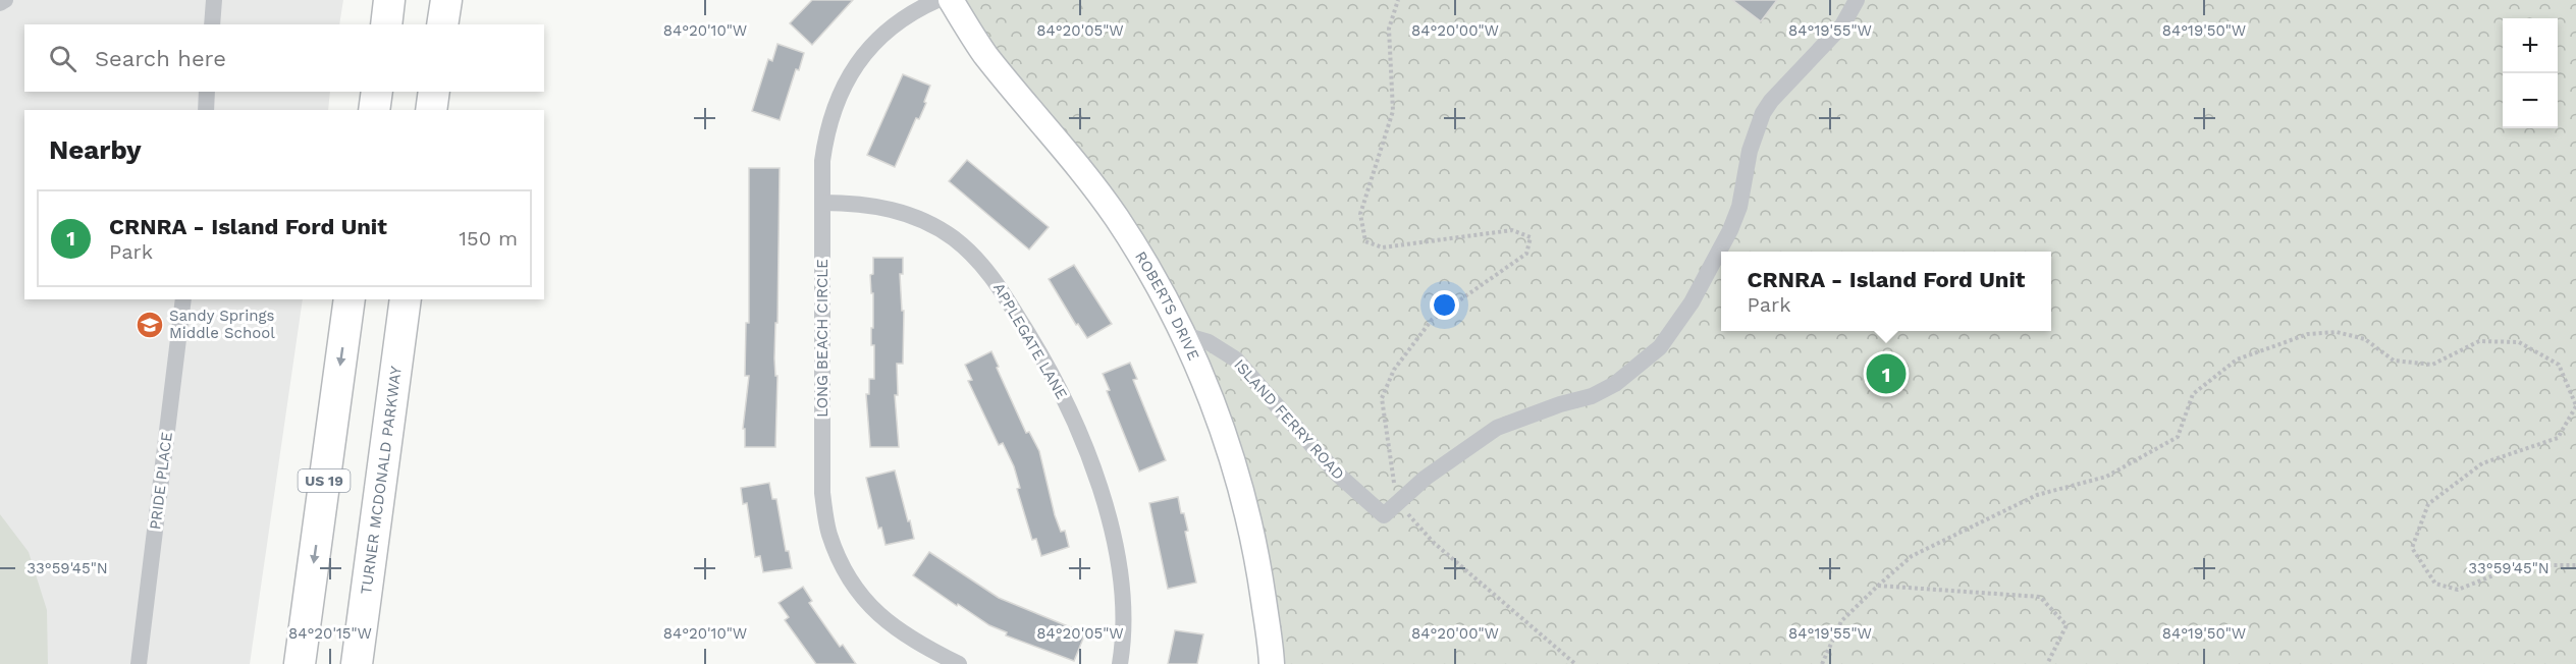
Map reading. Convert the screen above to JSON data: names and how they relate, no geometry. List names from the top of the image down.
{
  "streets": {
    "highway": ["US 19", "TURNER MCDONALD PARKWAY"],
    "street": [
      "ROBERTS DRIVE",
      "LONG BEACH CIRCLE",
      "APPLEGATE LANE",
      "ISLAND FERRY ROAD",
      "PRIDE PLACE"
    ]
  },
  "crossings": [
    ["ROBERTS DRIVE", "ISLAND FERRY ROAD"],
    ["LONG BEACH CIRCLE", "APPLEGATE LANE"]
  ],
  "places": {
    "school or university": ["Sandy Springs Middle School"]
  },
  "page": {
    "map_buttons": ["+", "−"],
    "search": "Search here",
    "heading": "Nearby",
    "list": [
      {
        "mark": "1",
        "name": "CRNRA - Island Ford Unit",
        "note": "Park",
        "value": "150 m"
      }
    ],
    "popup": ["CRNRA - Island Ford Unit", "Park"],
    "pins": "1"
  },
  "coordinates": [
    "84°20'10\"W",
    "84°20'05\"W",
    "84°20'00\"W",
    "84°19'55\"W",
    "84°19'50\"W",
    "33°59'45\"N",
    "84°20'15\"W"
  ]
}
